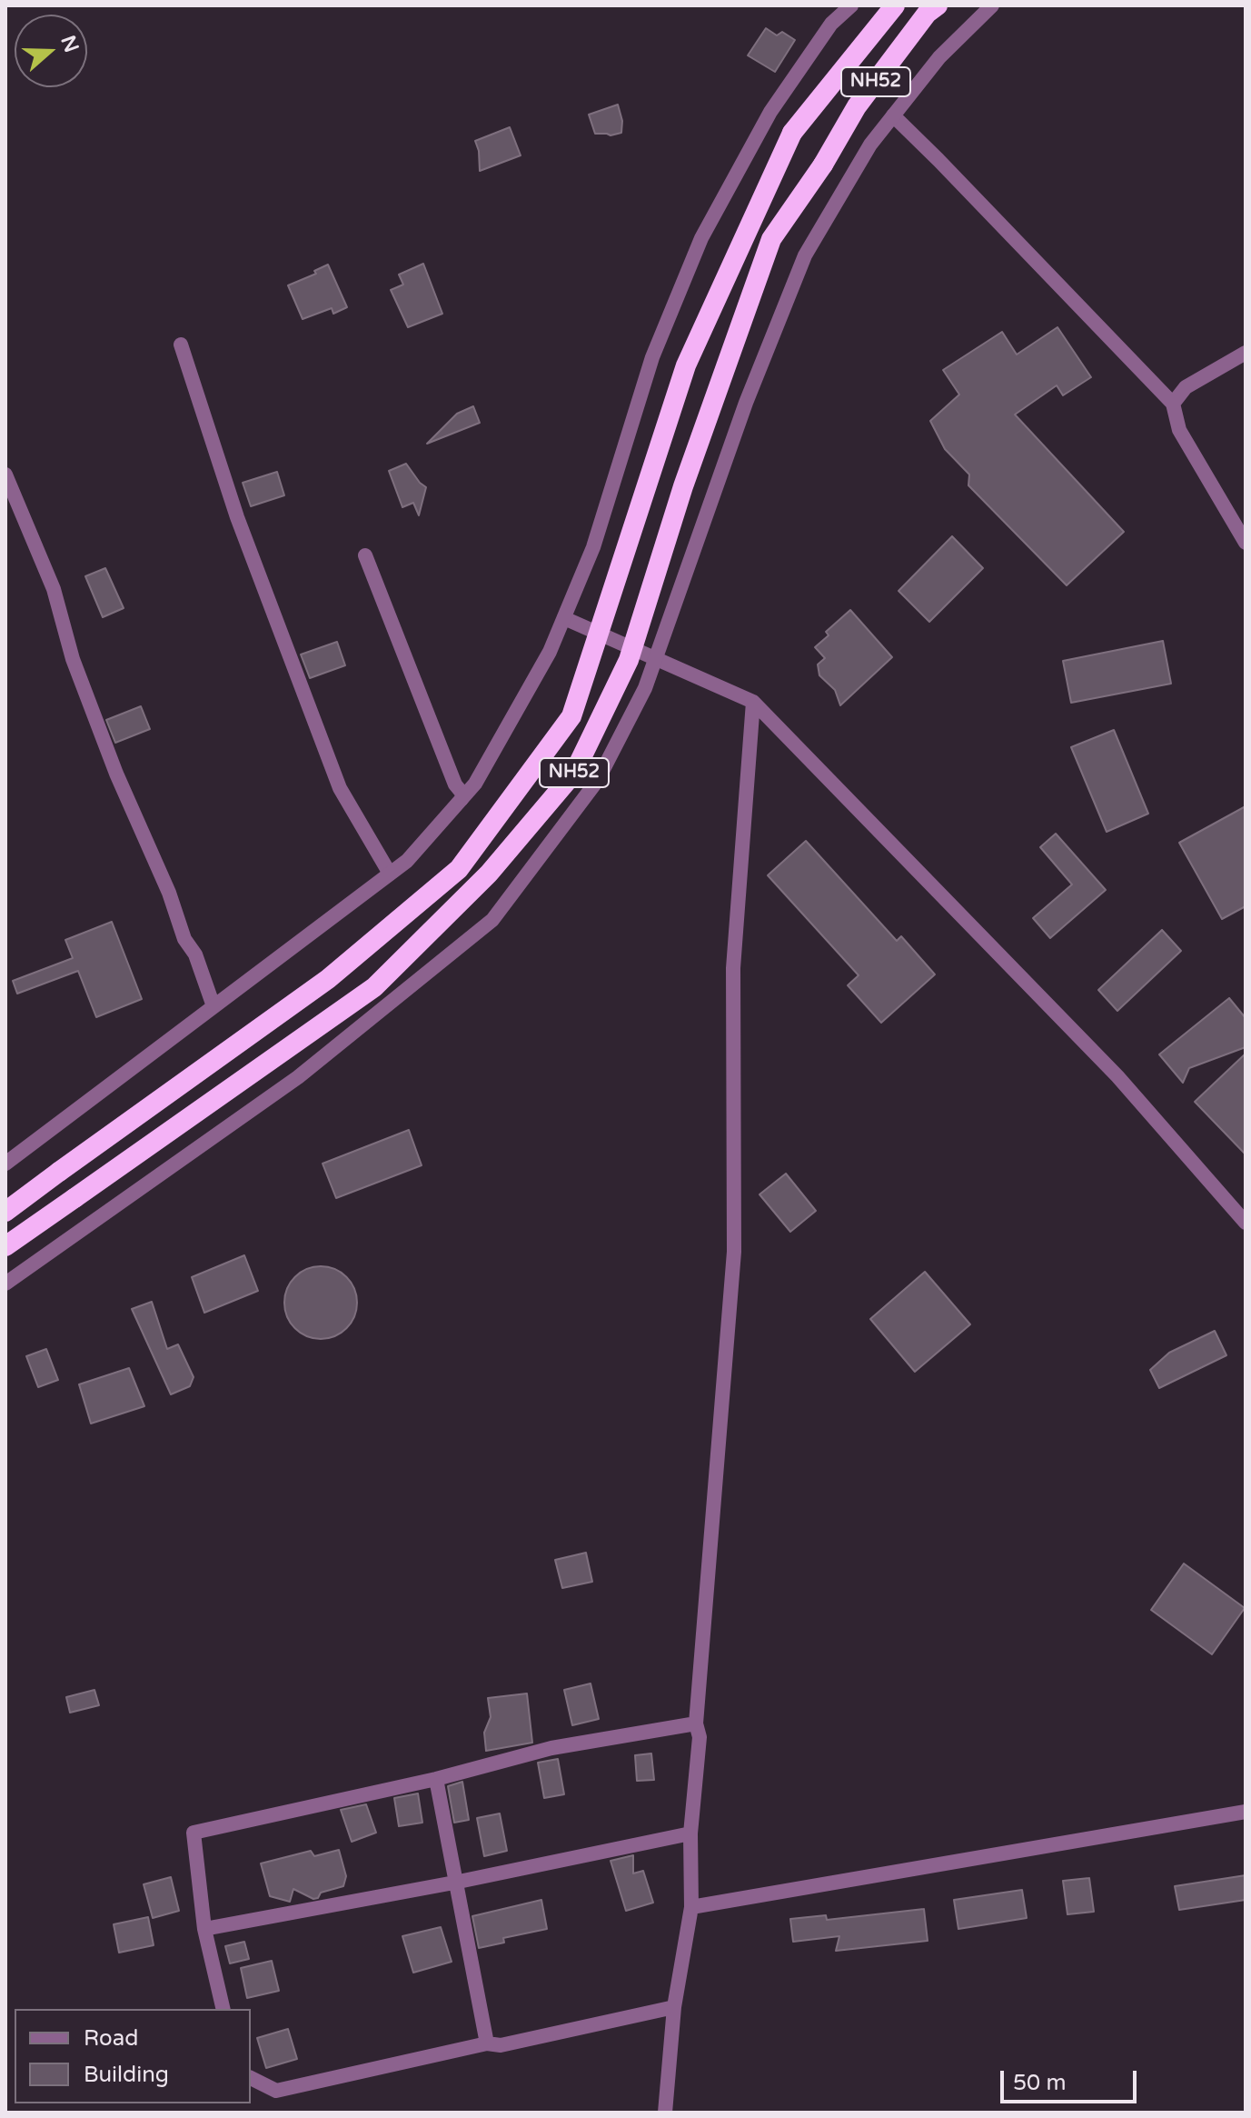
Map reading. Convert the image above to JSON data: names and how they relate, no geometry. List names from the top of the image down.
{
  "streets": {
    "highway": ["NH52"]
  },
  "legend": ["Road", "Building"],
  "scale_bar": "50 m",
  "north": "right"
}
